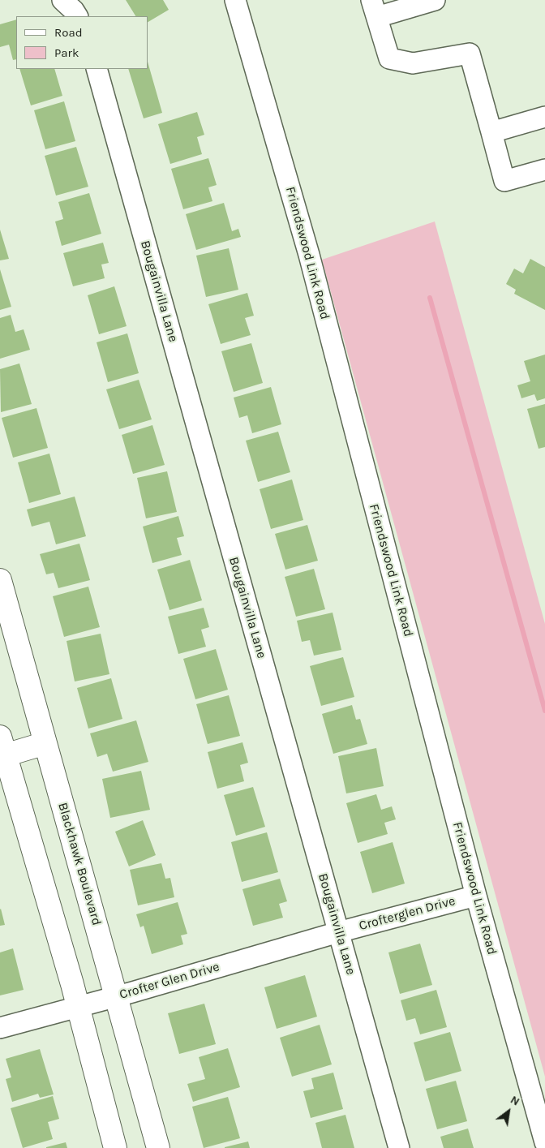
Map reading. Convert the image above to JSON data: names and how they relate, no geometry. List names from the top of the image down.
{
  "streets": {
    "main road": ["Blackhawk Boulevard"],
    "street": [
      "Friendswood Link Road",
      "Bougainvilla Lane",
      "Crofterglen Drive",
      "Crofter Glen Drive"
    ]
  },
  "crossings": [
    ["Friendswood Link Road", "Crofterglen Drive"],
    ["Bougainvilla Lane", "Crofterglen Drive"],
    ["Bougainvilla Lane", "Crofter Glen Drive"],
    ["Blackhawk Boulevard", "Crofter Glen Drive"],
    ["Crofterglen Drive", "Crofter Glen Drive"]
  ],
  "legend": ["Road", "Park"],
  "north": "top right"
}
